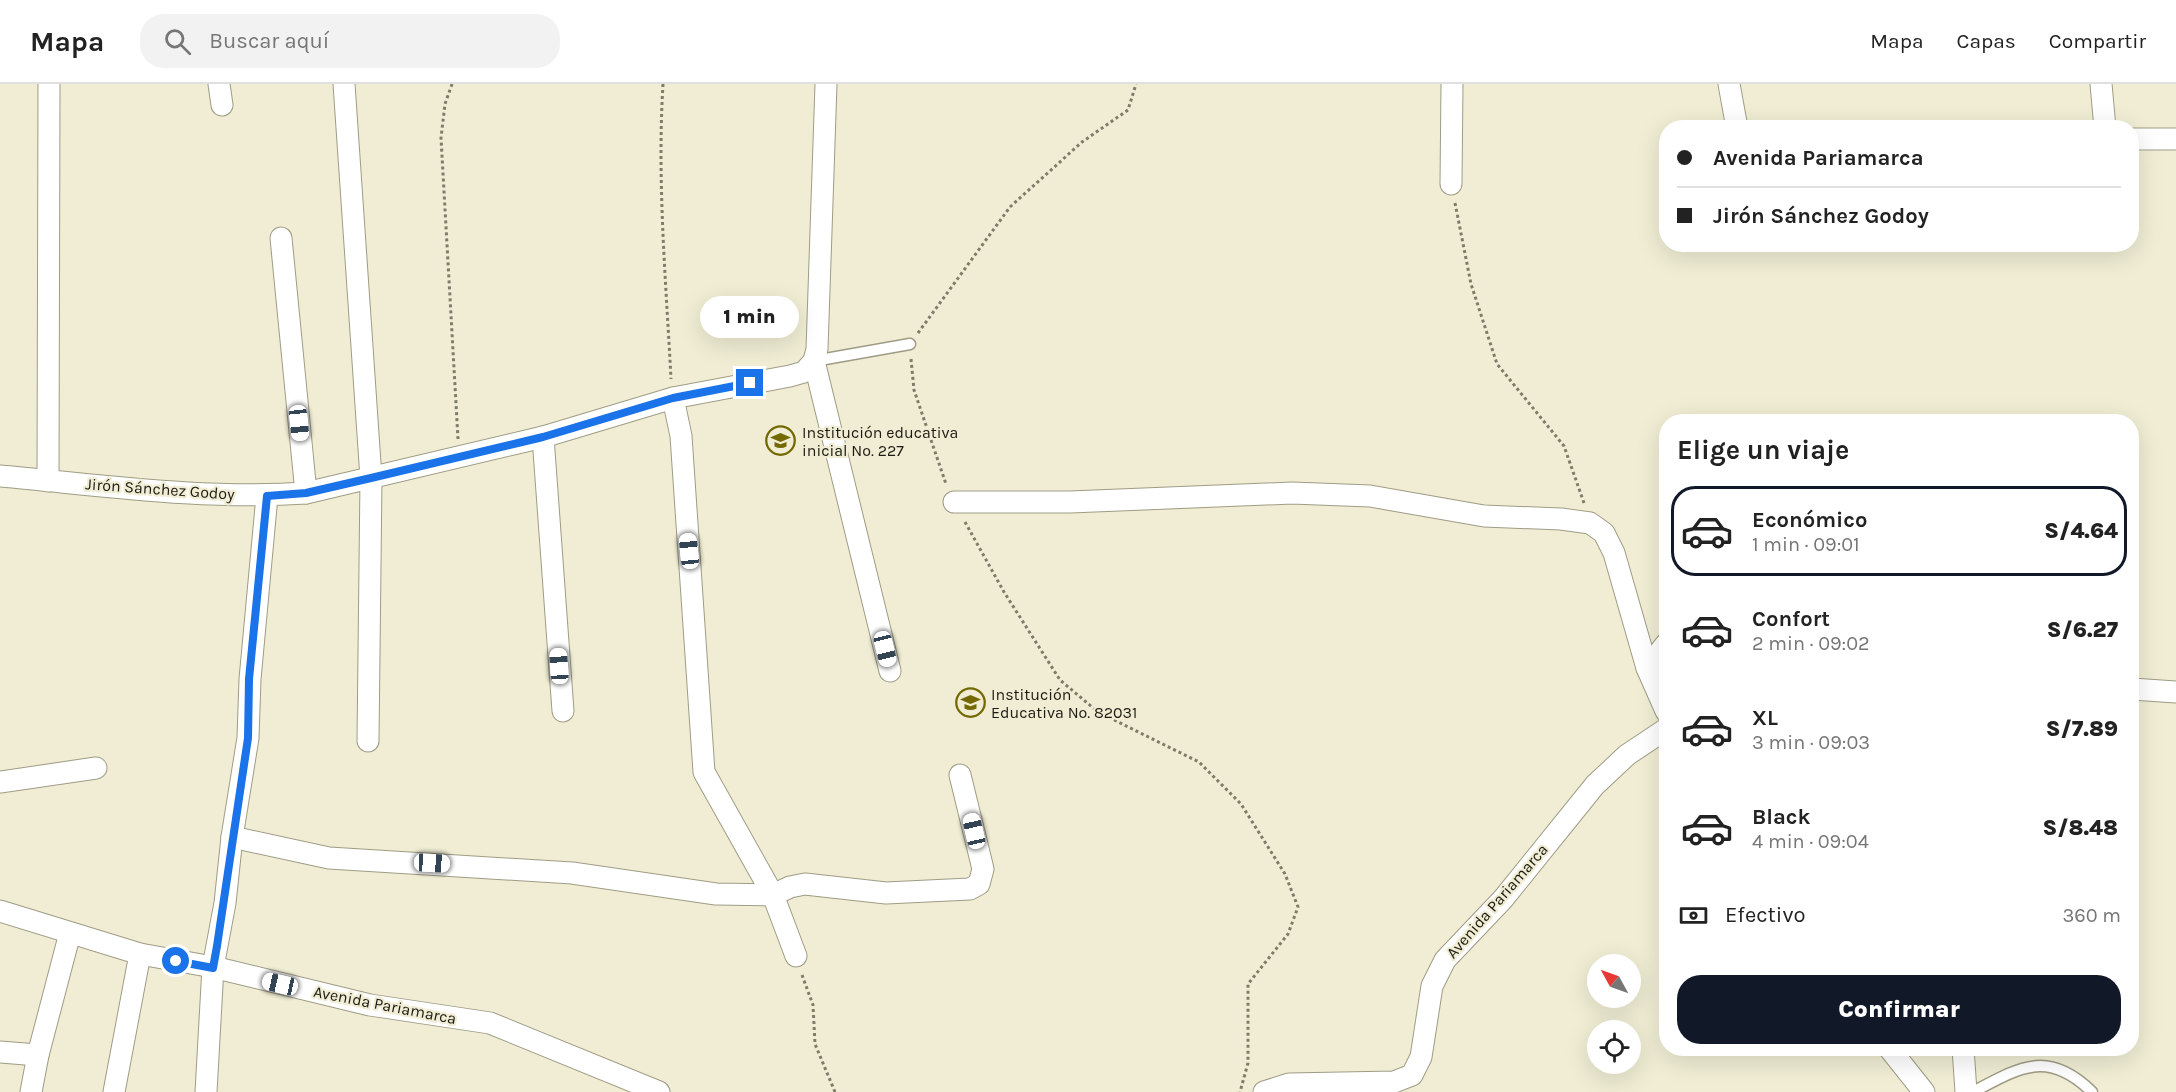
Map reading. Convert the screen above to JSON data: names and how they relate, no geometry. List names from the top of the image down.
{
  "streets": {
    "street": ["Jirón Sánchez Godoy", "Avenida Pariamarca"]
  },
  "places": {
    "school or university": ["Institución educativa inicial No. 227", "Institución Educativa No. 82031"]
  },
  "north": "top left",
  "page": {
    "header": "Mapa",
    "search": "Buscar aquí",
    "nav": ["Mapa", "Capas", "Compartir"],
    "banner": ["Avenida Pariamarca", "Jirón Sánchez Godoy"],
    "bubble": "1 min",
    "heading": "Elige un viaje",
    "list": [
      {
        "name": "Económico",
        "note": "1 min · 09:01",
        "value": "S/4.64"
      },
      {
        "name": "Confort",
        "note": "2 min · 09:02",
        "value": "S/6.27"
      },
      {
        "name": "XL",
        "note": "3 min · 09:03",
        "value": "S/7.89"
      },
      {
        "name": "Black",
        "note": "4 min · 09:04",
        "value": "S/8.48"
      }
    ],
    "pay": ["Efectivo", "360 m"],
    "buttons": "Confirmar"
  }
}
